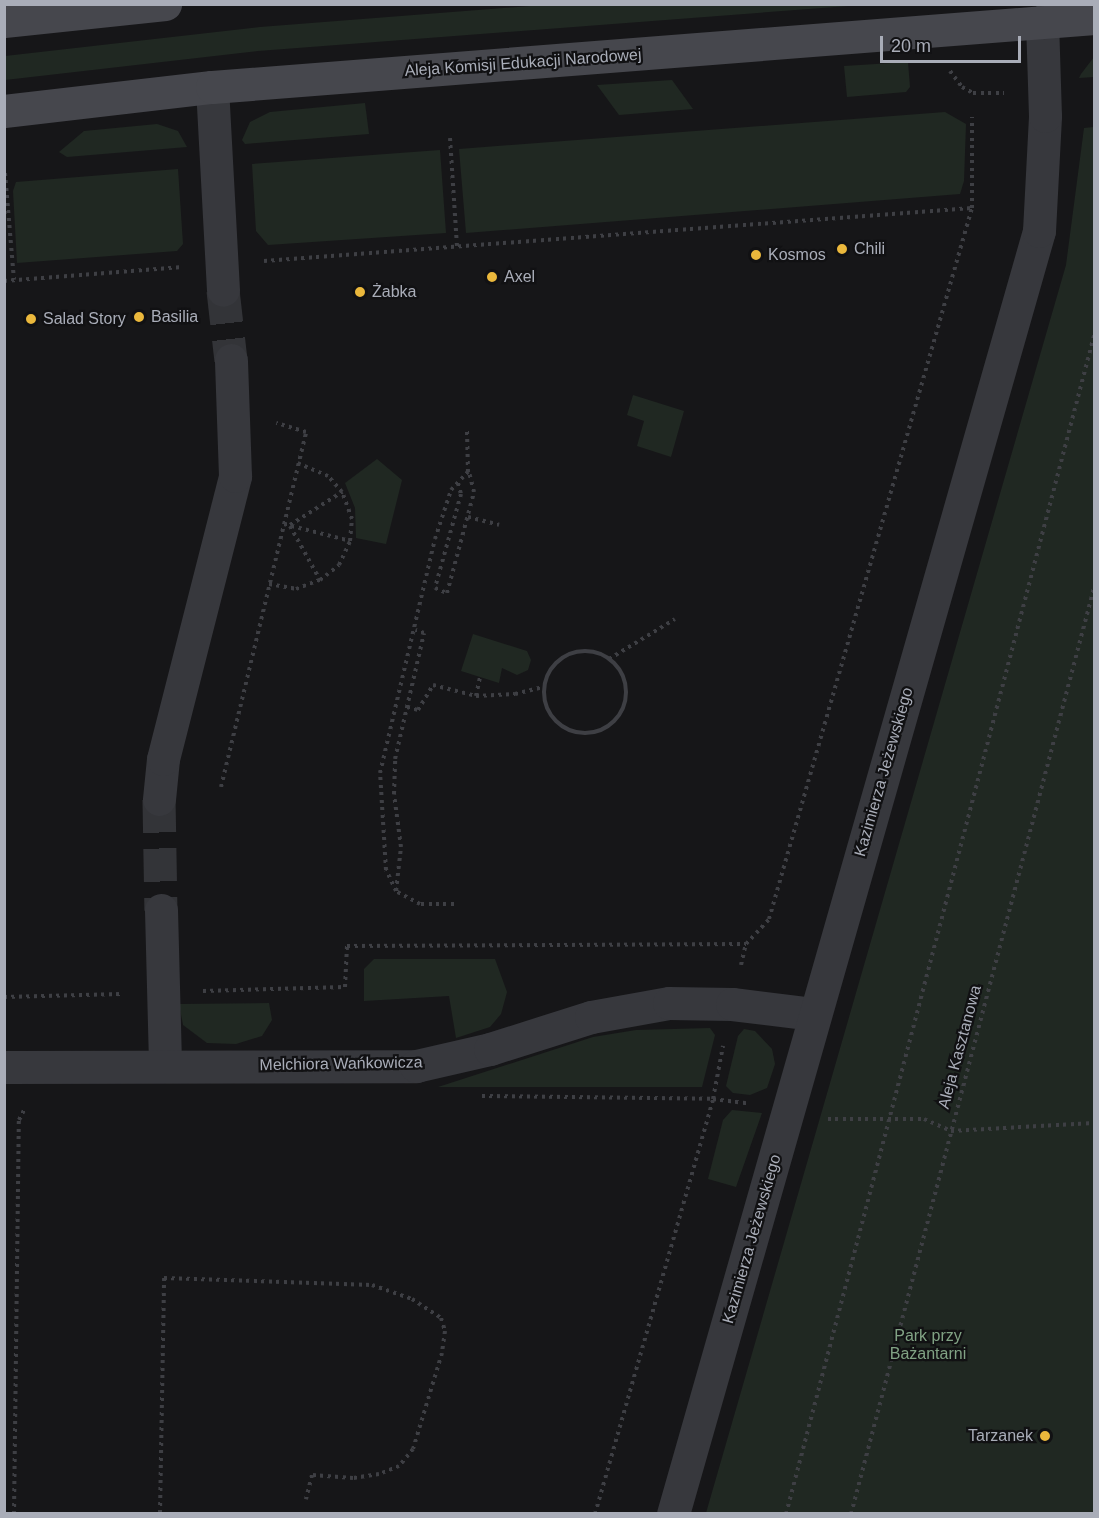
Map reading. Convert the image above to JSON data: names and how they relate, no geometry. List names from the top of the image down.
{
  "streets": {
    "street": ["Aleja Komisji Edukacji Narodowej", "Kazimierza Jeżewskiego", "Melchiora Wańkowicza"],
    "path": ["Aleja Kasztanowa"]
  },
  "crossings": [
    ["Aleja Komisji Edukacji Narodowej", "Kazimierza Jeżewskiego"],
    ["Kazimierza Jeżewskiego", "Melchiora Wańkowicza"]
  ],
  "parks": ["Park przy Bażantarni"],
  "places": [
    "Chili",
    "Kosmos",
    "Axel",
    "Żabka",
    "Basilia",
    "Salad Story",
    "Tarzanek"
  ],
  "scale_bar": "20 m"
}
